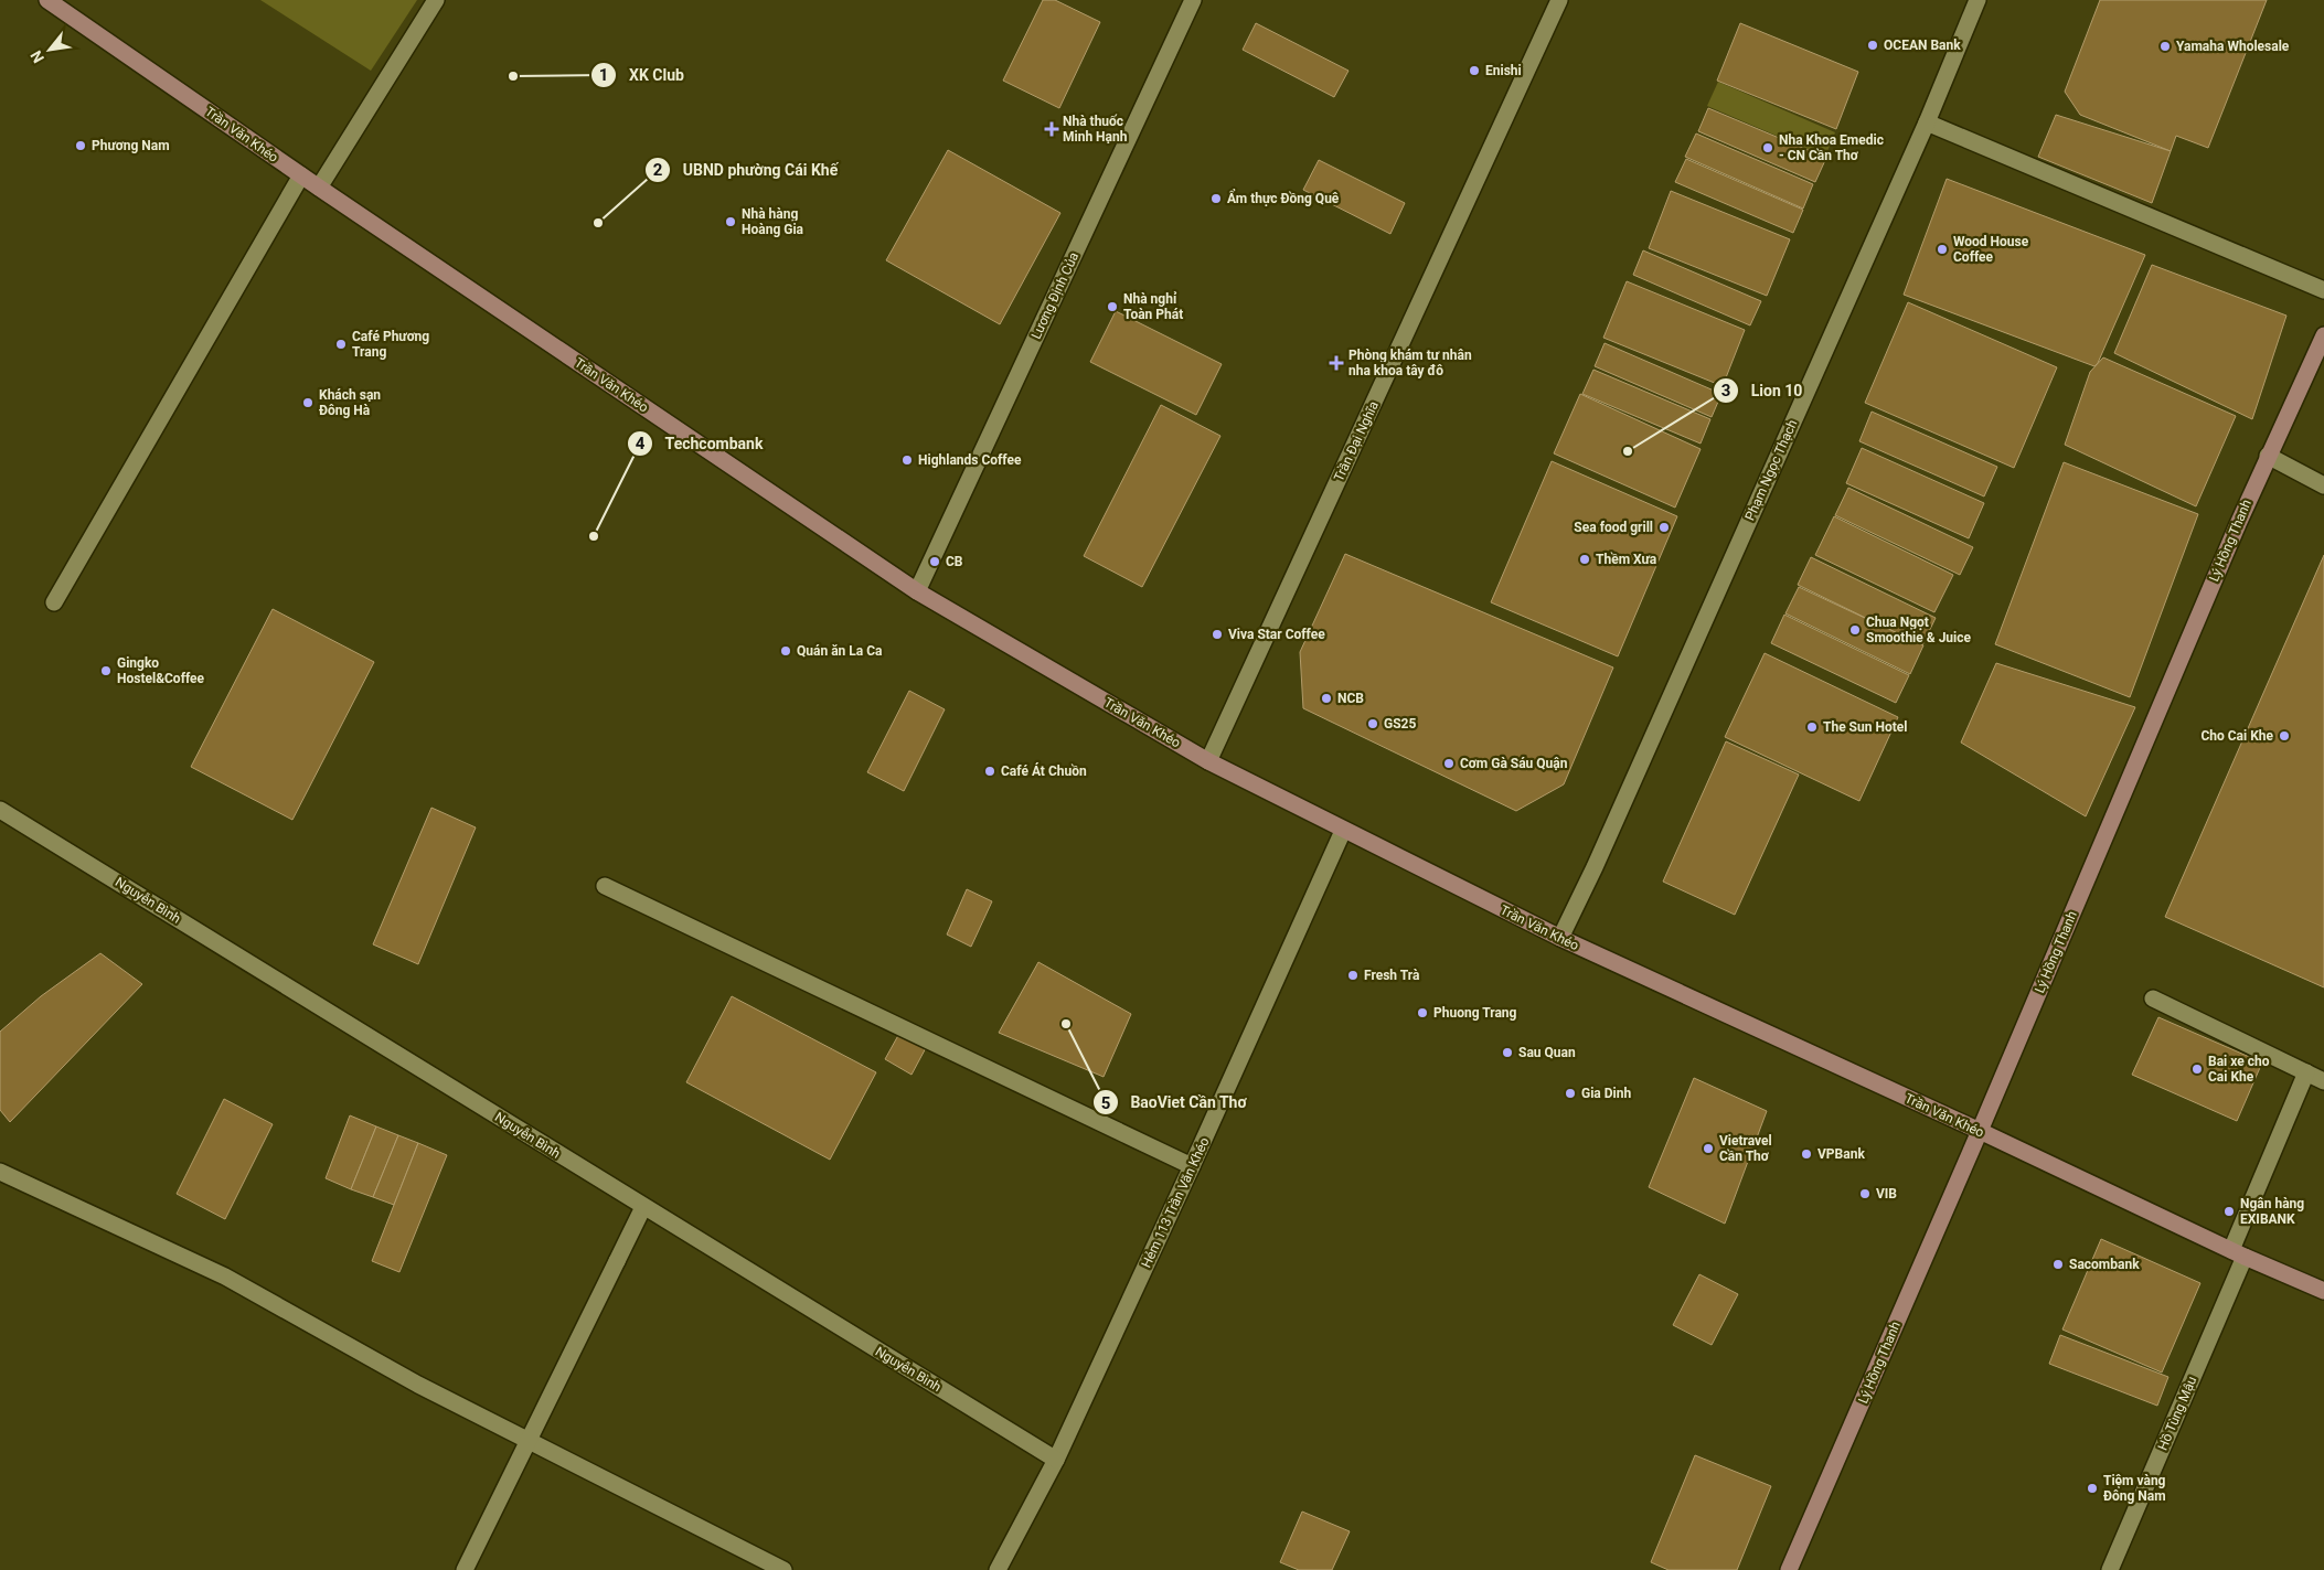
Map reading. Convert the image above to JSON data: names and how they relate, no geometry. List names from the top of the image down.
{
  "streets": {
    "street": [
      "Trần Văn Khéo",
      "Lương Định Của",
      "Trần Đại Nghĩa",
      "Phạm Ngọc Thạch",
      "Lý Hồng Thanh",
      "Nguyễn Bình",
      "Hẻm 113 Trần Văn Khéo",
      "Hồ Tùng Mậu"
    ]
  },
  "crossings": [
    ["Trần Văn Khéo", "Lương Định Của"],
    ["Trần Văn Khéo", "Trần Đại Nghĩa"],
    ["Trần Văn Khéo", "Phạm Ngọc Thạch"],
    ["Trần Văn Khéo", "Lý Hồng Thanh"],
    ["Trần Văn Khéo", "Hẻm 113 Trần Văn Khéo"],
    ["Trần Văn Khéo", "Hồ Tùng Mậu"],
    ["Nguyễn Bình", "Hẻm 113 Trần Văn Khéo"]
  ],
  "places": {
    "other": [
      "OCEAN Bank",
      "Yamaha Wholesale",
      "Enishi",
      "XK Club",
      "Phương Nam",
      "Nha Khoa Emedic - CN Cần Thơ",
      "Ẩm thực Đồng Quê",
      "Nhà hàng Hoàng Gia",
      "UBND phường Cái Khế",
      "Wood House Coffee",
      "Nhà nghỉ Toàn Phát",
      "Café Phương Trang",
      "Khách sạn Đông Hà",
      "Lion 10",
      "Highlands Coffee",
      "Sea food grill",
      "Techcombank",
      "Thềm Xưa",
      "CB",
      "Chua Ngọt Smoothie & Juice",
      "Viva Star Coffee",
      "Quán ăn La Ca",
      "Gingko Hostel&Coffee",
      "NCB",
      "GS25",
      "The Sun Hotel",
      "Cho Cai Khe",
      "Cơm Gà Sáu Quận",
      "Café Át Chuồn",
      "Fresh Trà",
      "Phuong Trang",
      "BaoViet Cần Thơ",
      "Sau Quan",
      "Bai xe cho Cai Khe",
      "Gia Dinh",
      "Vietravel Cần Thơ",
      "VPBank",
      "VIB",
      "Ngân hàng EXIBANK",
      "Sacombank",
      "Tiệm vàng Đông Nam"
    ],
    "health": ["Nhà thuốc Minh Hạnh", "Phòng khám tư nhân nha khoa tây đô"]
  },
  "north": "bottom left"
}
